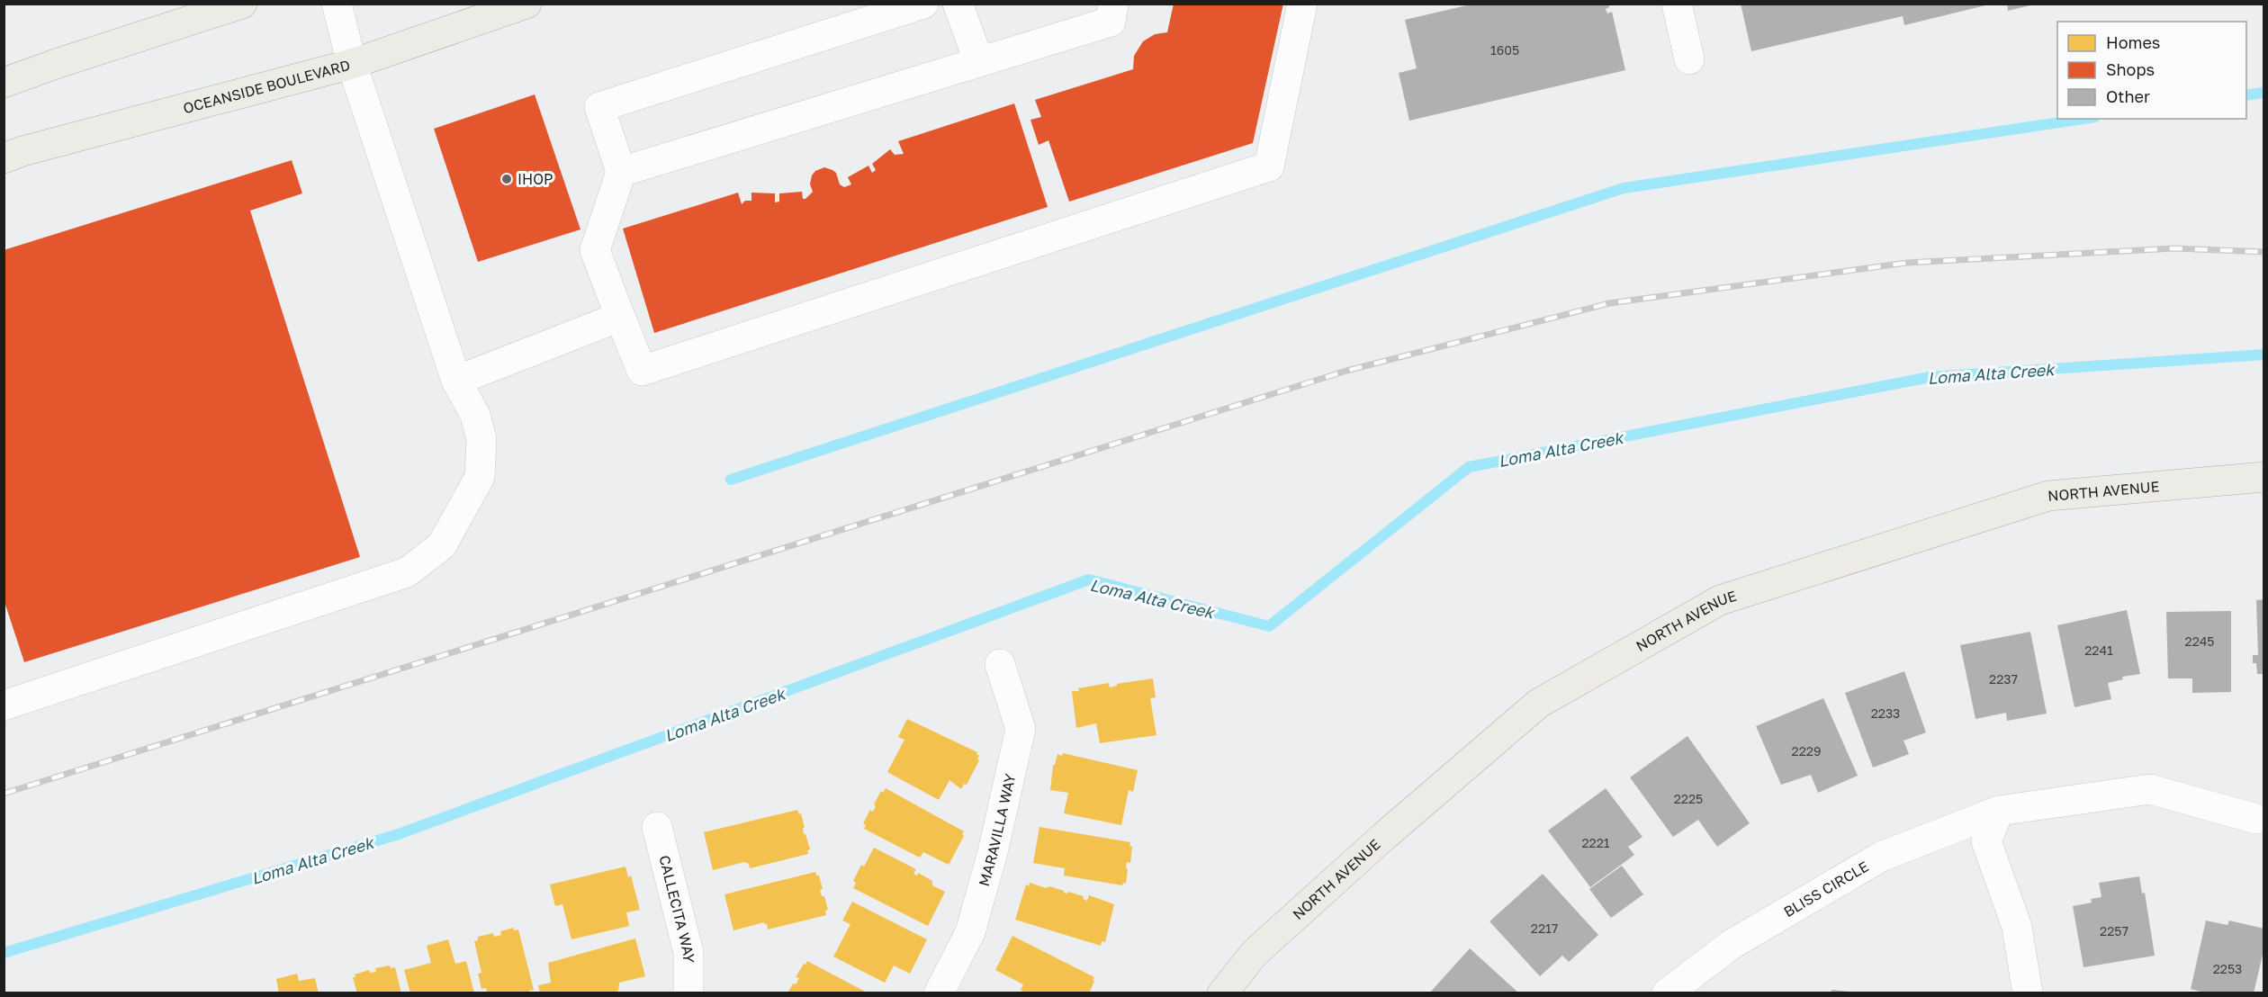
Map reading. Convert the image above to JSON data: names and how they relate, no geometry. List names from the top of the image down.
{
  "streets": {
    "main road": ["OCEANSIDE BOULEVARD", "NORTH AVENUE"],
    "street": ["MARAVILLA WAY", "BLISS CIRCLE", "CALLECITA WAY"]
  },
  "water": ["Loma Alta Creek"],
  "places": ["IHOP"],
  "house_numbers": [
    "1605",
    "2245",
    "2241",
    "2237",
    "2233",
    "2229",
    "2225",
    "2221",
    "2217",
    "2257",
    "2253"
  ],
  "legend": ["Homes", "Shops", "Other"]
}
